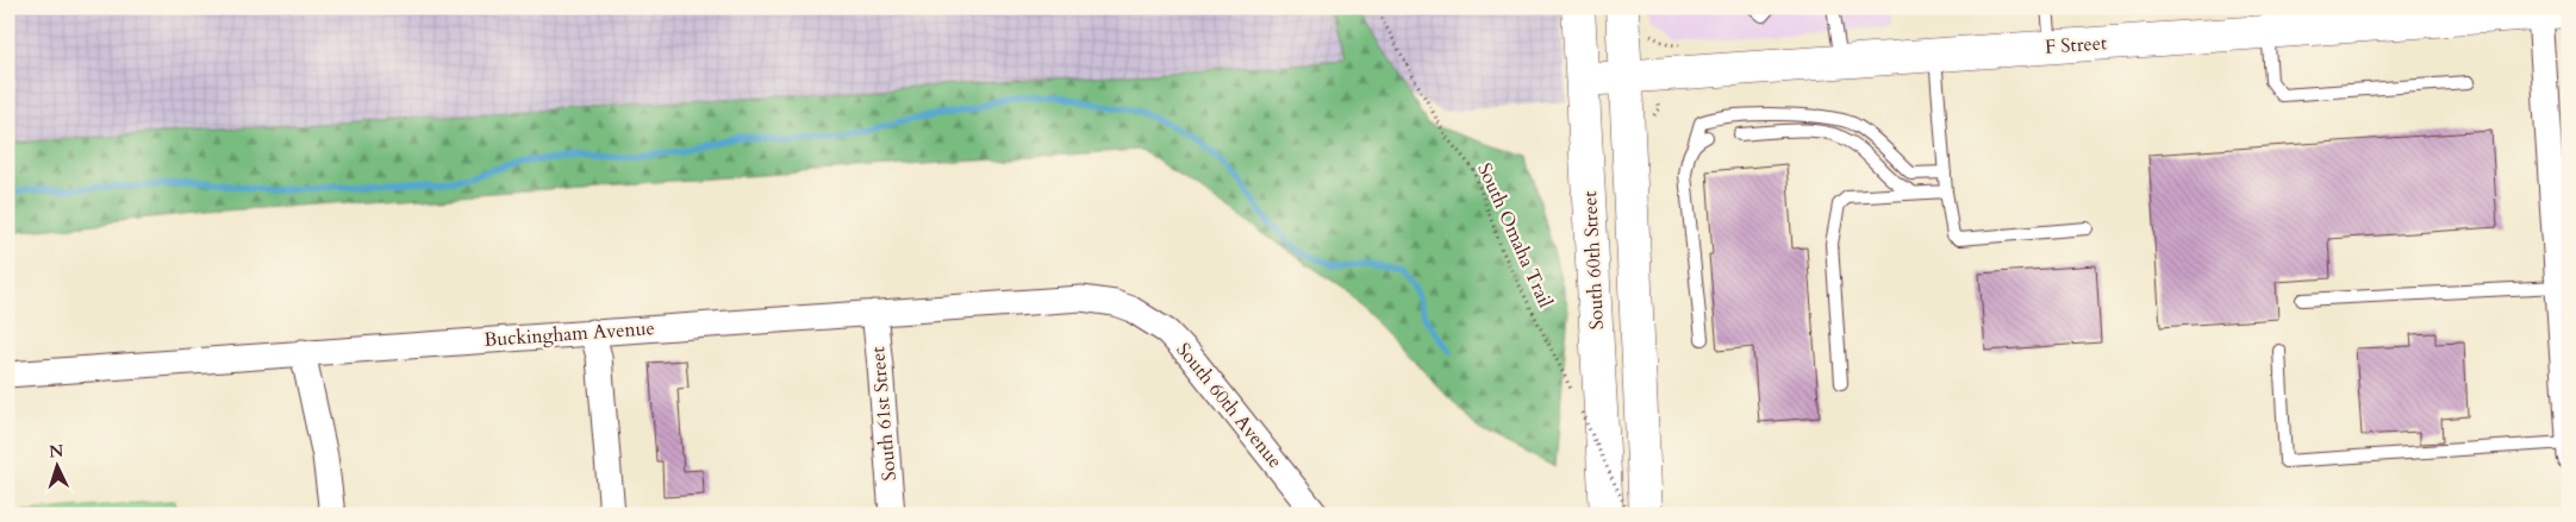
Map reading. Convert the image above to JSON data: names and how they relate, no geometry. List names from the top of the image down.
{
  "streets": {
    "main road": ["F Street", "South 60th Street"],
    "street": ["Buckingham Avenue", "South 60th Avenue", "South 61st Street"],
    "path": ["South Omaha Trail"]
  },
  "crossings": [
    ["F Street", "South 60th Street"],
    ["Buckingham Avenue", "South 60th Avenue"],
    ["Buckingham Avenue", "South 61st Street"]
  ],
  "north": "top"
}
